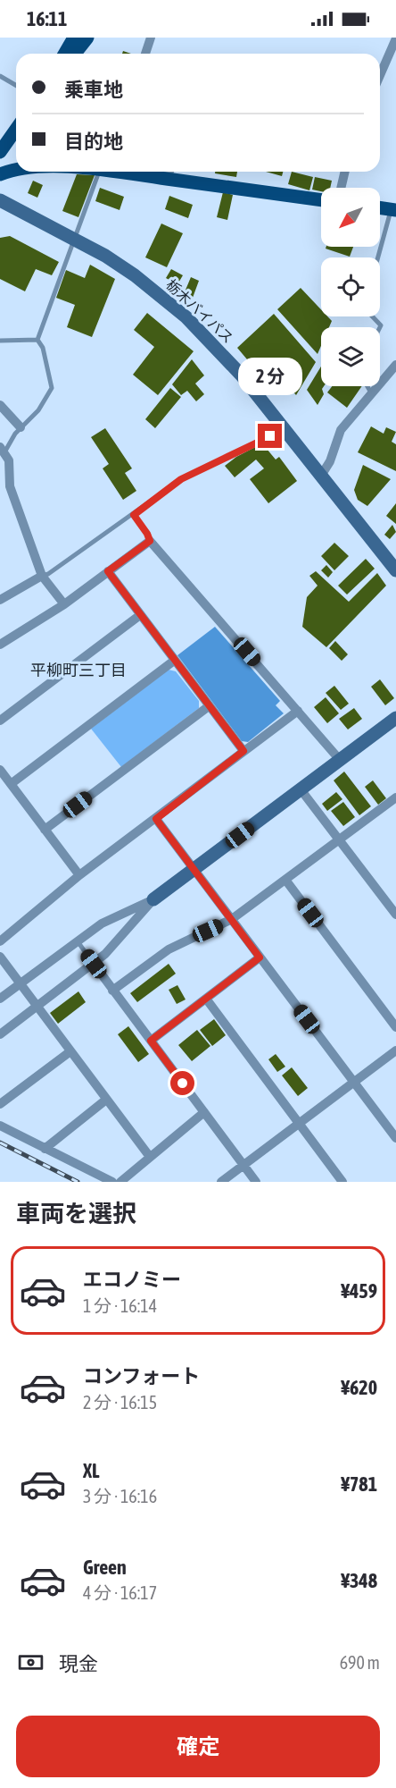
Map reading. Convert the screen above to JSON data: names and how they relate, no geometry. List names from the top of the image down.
{
  "streets": {
    "main road": ["栃木バイパス"]
  },
  "districts": ["平柳町三丁目"],
  "north": "bottom left",
  "page": {
    "status": "16:11",
    "banner": ["乗車地", "目的地"],
    "bubble": "2 分",
    "heading": "車両を選択",
    "list": [
      {
        "name": "エコノミー",
        "note": "1 分 · 16:14",
        "value": "¥459"
      },
      {
        "name": "コンフォート",
        "note": "2 分 · 16:15",
        "value": "¥620"
      },
      {
        "name": "XL",
        "note": "3 分 · 16:16",
        "value": "¥781"
      },
      {
        "name": "Green",
        "note": "4 分 · 16:17",
        "value": "¥348"
      }
    ],
    "pay": ["現金", "690 m"],
    "buttons": "確定"
  }
}
